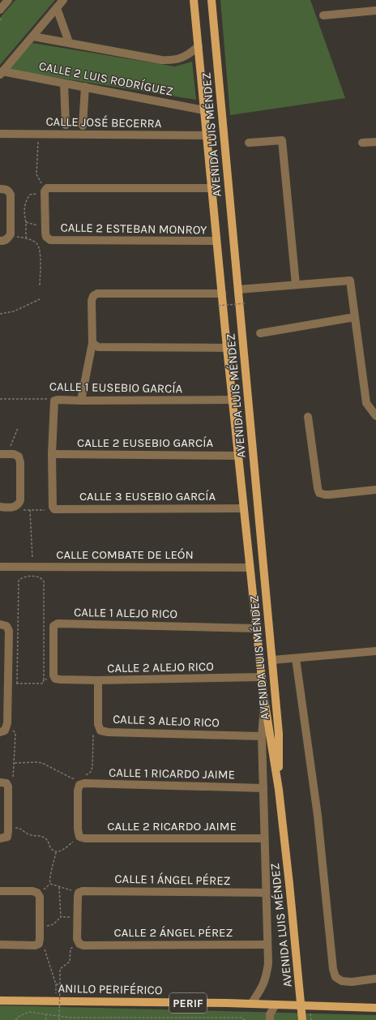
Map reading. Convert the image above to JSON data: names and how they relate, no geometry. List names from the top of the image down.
{
  "streets": {
    "main road": ["AVENIDA LUIS MÉNDEZ", "ANILLO PERIFÉRICO", "PERIF"],
    "street": [
      "CALLE 2 LUIS RODRÍGUEZ",
      "CALLE JOSÉ BECERRA",
      "CALLE 2 ESTEBAN MONROY",
      "CALLE 1 EUSEBIO GARCÍA",
      "CALLE 2 EUSEBIO GARCÍA",
      "CALLE 3 EUSEBIO GARCÍA",
      "CALLE COMBATE DE LEÓN",
      "CALLE 1 ALEJO RICO",
      "CALLE 2 ALEJO RICO",
      "CALLE 3 ALEJO RICO",
      "CALLE 1 RICARDO JAIME",
      "CALLE 2 RICARDO JAIME",
      "CALLE 1 ÁNGEL PÉREZ",
      "CALLE 2 ÁNGEL PÉREZ"
    ]
  },
  "crossings": [
    ["CALLE 2 LUIS RODRÍGUEZ", "AVENIDA LUIS MÉNDEZ"],
    ["CALLE JOSÉ BECERRA", "AVENIDA LUIS MÉNDEZ"],
    ["AVENIDA LUIS MÉNDEZ", "CALLE 2 ESTEBAN MONROY"],
    ["AVENIDA LUIS MÉNDEZ", "CALLE 1 EUSEBIO GARCÍA"],
    ["AVENIDA LUIS MÉNDEZ", "CALLE 2 EUSEBIO GARCÍA"],
    ["AVENIDA LUIS MÉNDEZ", "CALLE 3 EUSEBIO GARCÍA"],
    ["AVENIDA LUIS MÉNDEZ", "CALLE COMBATE DE LEÓN"],
    ["AVENIDA LUIS MÉNDEZ", "CALLE 1 ALEJO RICO"],
    ["AVENIDA LUIS MÉNDEZ", "CALLE 2 ALEJO RICO"],
    ["AVENIDA LUIS MÉNDEZ", "CALLE 3 ALEJO RICO"],
    ["AVENIDA LUIS MÉNDEZ", "CALLE 1 RICARDO JAIME"],
    ["AVENIDA LUIS MÉNDEZ", "CALLE 2 RICARDO JAIME"],
    ["AVENIDA LUIS MÉNDEZ", "CALLE 1 ÁNGEL PÉREZ"],
    ["AVENIDA LUIS MÉNDEZ", "CALLE 2 ÁNGEL PÉREZ"],
    ["AVENIDA LUIS MÉNDEZ", "ANILLO PERIFÉRICO"],
    ["CALLE 1 ALEJO RICO", "CALLE 2 ALEJO RICO"],
    ["CALLE 2 ALEJO RICO", "CALLE 3 ALEJO RICO"]
  ]
}
